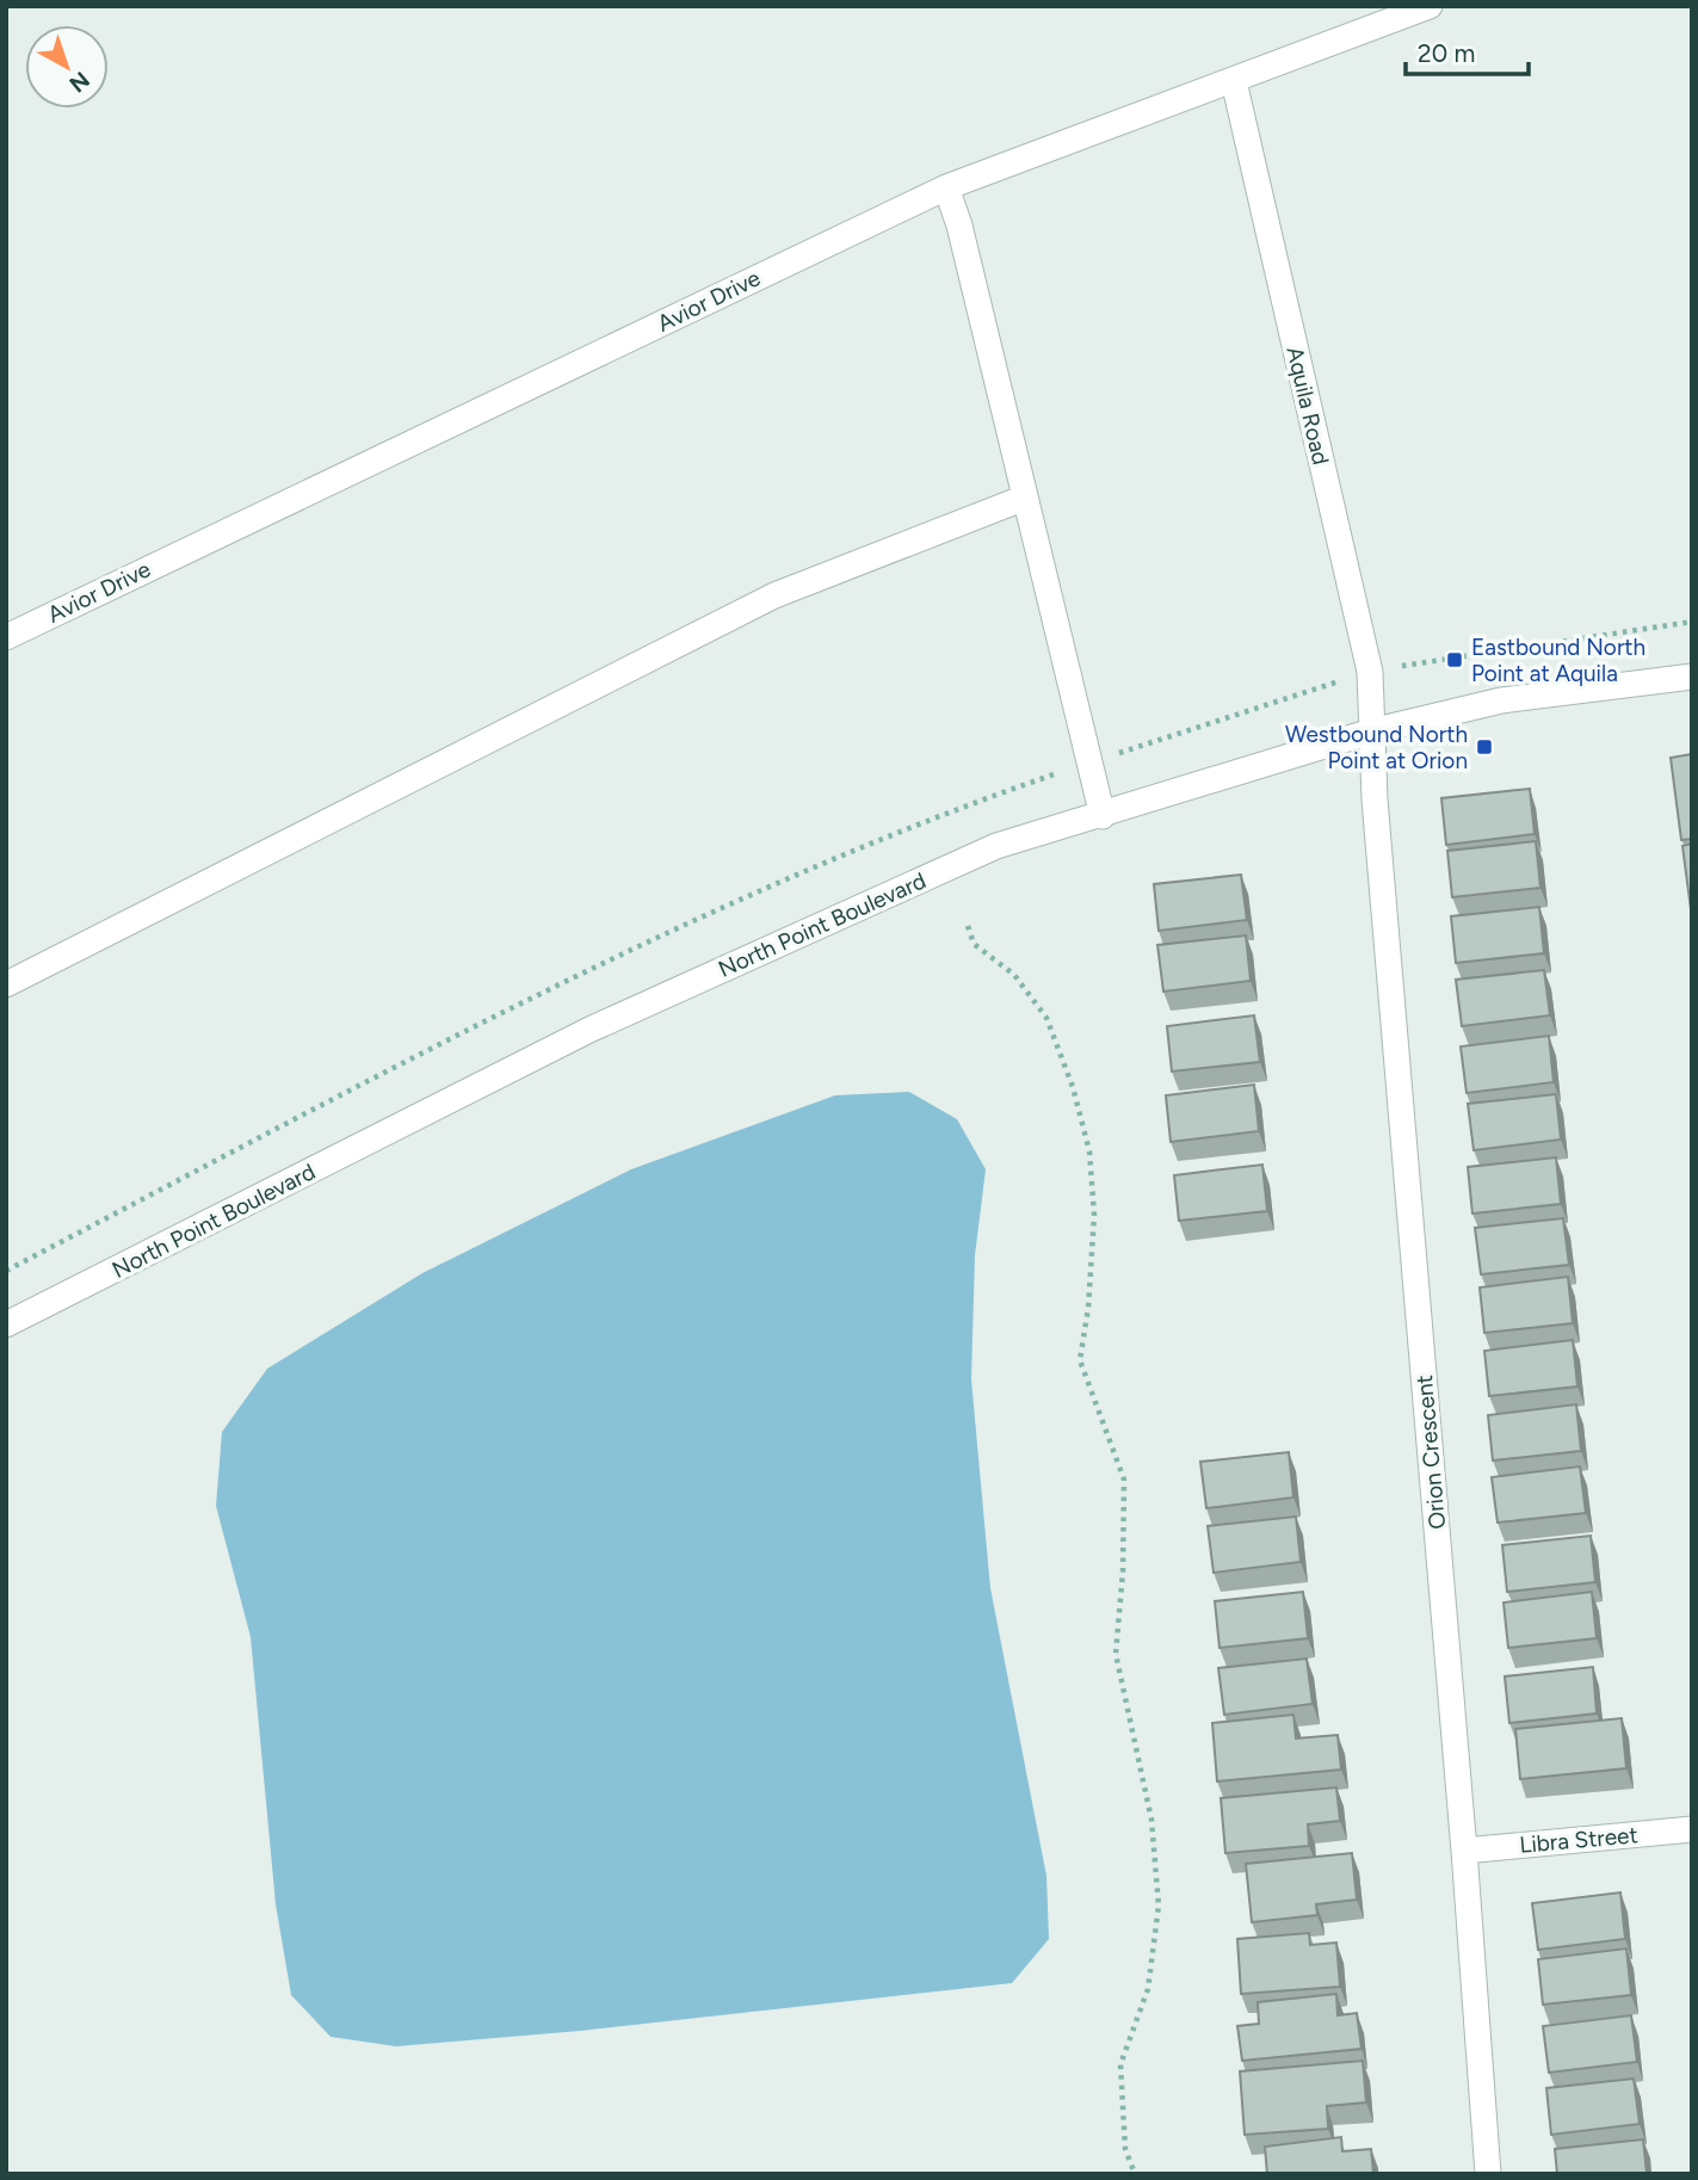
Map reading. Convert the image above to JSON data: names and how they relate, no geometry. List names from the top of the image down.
{
  "streets": {
    "street": [
      "Avior Drive",
      "Aquila Road",
      "North Point Boulevard",
      "Orion Crescent",
      "Libra Street"
    ]
  },
  "crossings": [
    ["Avior Drive", "Aquila Road"],
    ["Aquila Road", "North Point Boulevard"],
    ["Aquila Road", "Orion Crescent"],
    ["North Point Boulevard", "Orion Crescent"],
    ["Orion Crescent", "Libra Street"]
  ],
  "places": {
    "transit": ["Eastbound North Point at Aquila", "Westbound North Point at Orion"]
  },
  "scale_bar": "20 m",
  "north": "bottom right"
}
